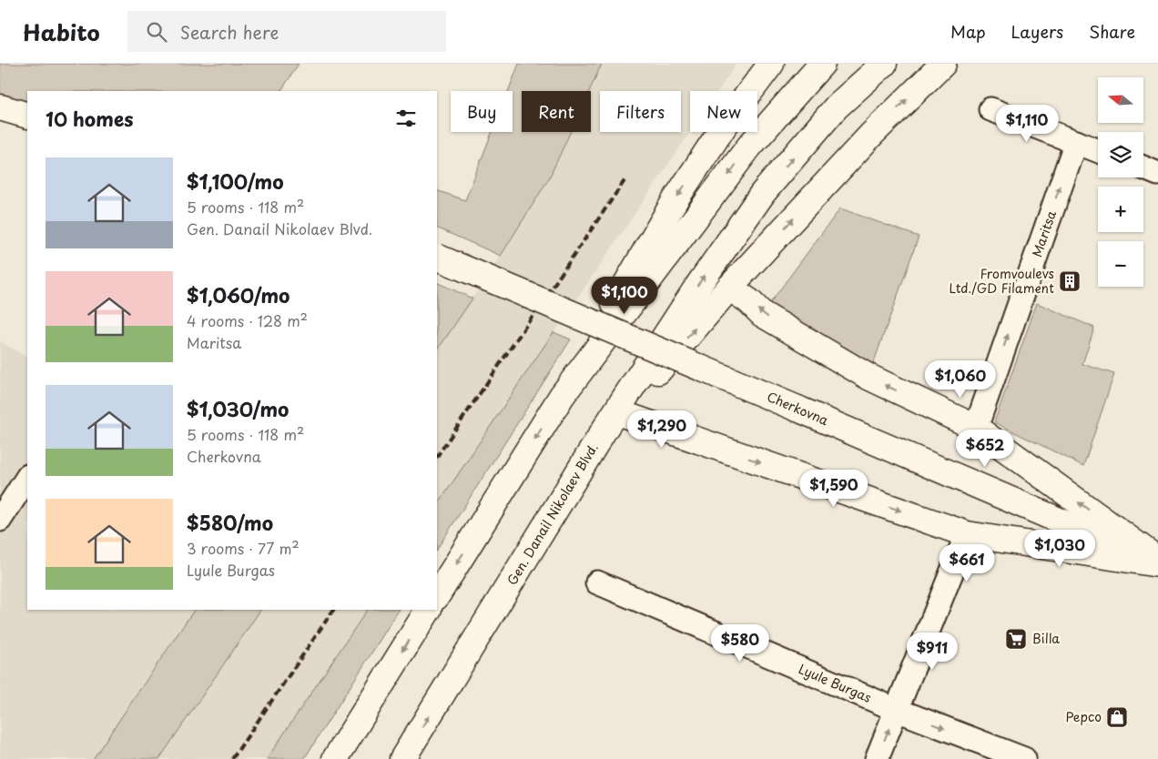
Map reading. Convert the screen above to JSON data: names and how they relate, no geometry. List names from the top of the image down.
{
  "streets": {
    "main road": ["Cherkovna", "Gen. Danail Nikolaev Blvd."],
    "street": ["Maritsa", "Lyule Burgas"]
  },
  "one_way": ["Maritsa"],
  "places": {
    "building": ["Fromvoulevs Ltd./GD Filament"],
    "supermarket": ["Billa"],
    "shop": ["Pepco"]
  },
  "north": "left",
  "page": {
    "header": "Habito",
    "search": "Search here",
    "nav": ["Map", "Layers", "Share"],
    "map_buttons": ["+", "−"],
    "chip": [
      "Buy",
      "Rent",
      "Filters",
      "New"
    ],
    "heading": "10 homes",
    "price": [
      "$1,110",
      "$1,100",
      "$1,060",
      "$1,290",
      "$652",
      "$1,590",
      "$1,030",
      "$661",
      "$580",
      "$911"
    ],
    "list": [
      {
        "name": "$1,100/mo",
        "note": "5 rooms · 118 m² · Gen. Danail Nikolaev Blvd."
      },
      {
        "name": "$1,060/mo",
        "note": "4 rooms · 128 m² · Maritsa"
      },
      {
        "name": "$1,030/mo",
        "note": "5 rooms · 118 m² · Cherkovna"
      },
      {
        "name": "$580/mo",
        "note": "3 rooms · 77 m² · Lyule Burgas"
      }
    ]
  }
}
